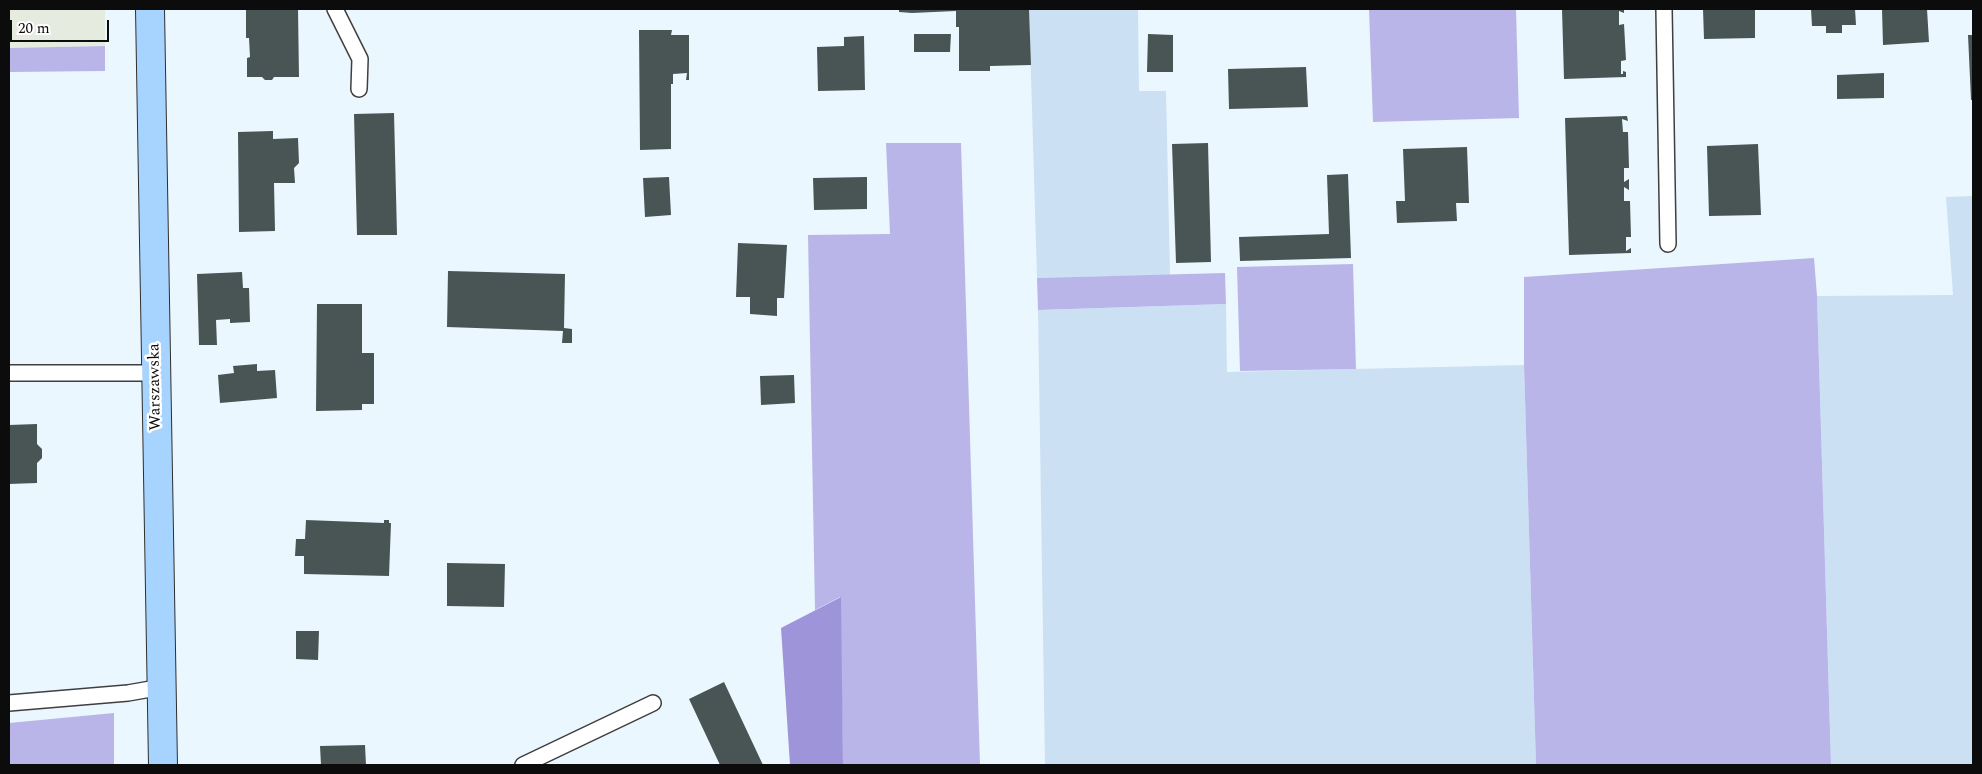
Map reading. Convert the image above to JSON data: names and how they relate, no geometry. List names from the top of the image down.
{
  "streets": {
    "main road": ["Warszawska"]
  },
  "scale_bar": "20 m"
}
